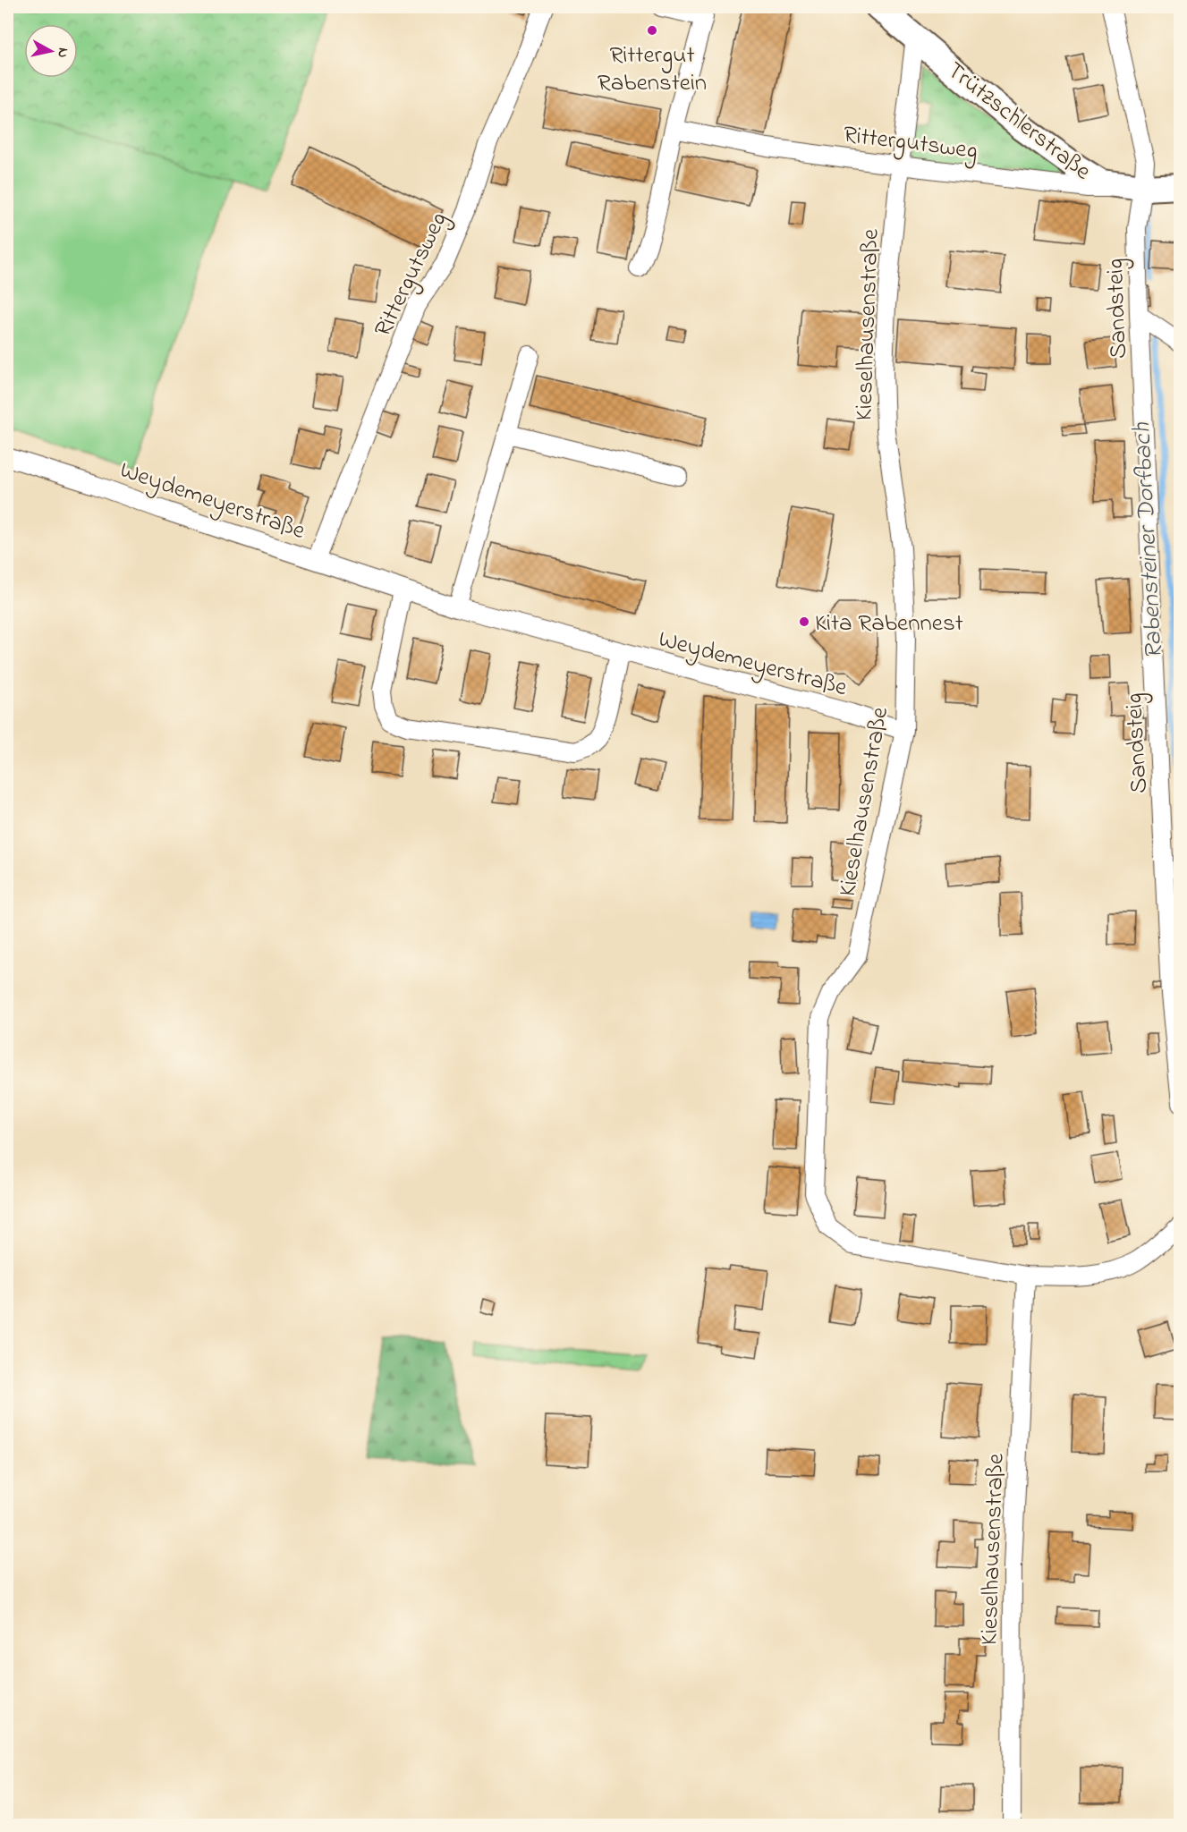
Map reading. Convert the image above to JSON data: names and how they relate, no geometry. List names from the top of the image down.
{
  "streets": {
    "street": [
      "Trützschlerstraße",
      "Rittergutsweg",
      "Sandsteig",
      "Kieselhausenstraße",
      "Weydemeyerstraße"
    ]
  },
  "crossings": [
    ["Trützschlerstraße", "Rittergutsweg"],
    ["Trützschlerstraße", "Sandsteig"],
    ["Trützschlerstraße", "Kieselhausenstraße"],
    ["Rittergutsweg", "Sandsteig"],
    ["Rittergutsweg", "Kieselhausenstraße"],
    ["Rittergutsweg", "Weydemeyerstraße"],
    ["Kieselhausenstraße", "Weydemeyerstraße"]
  ],
  "water": ["Rabensteiner Dorfbach"],
  "places": ["Rittergut Rabenstein", "Kita Rabennest"],
  "north": "right"
}
